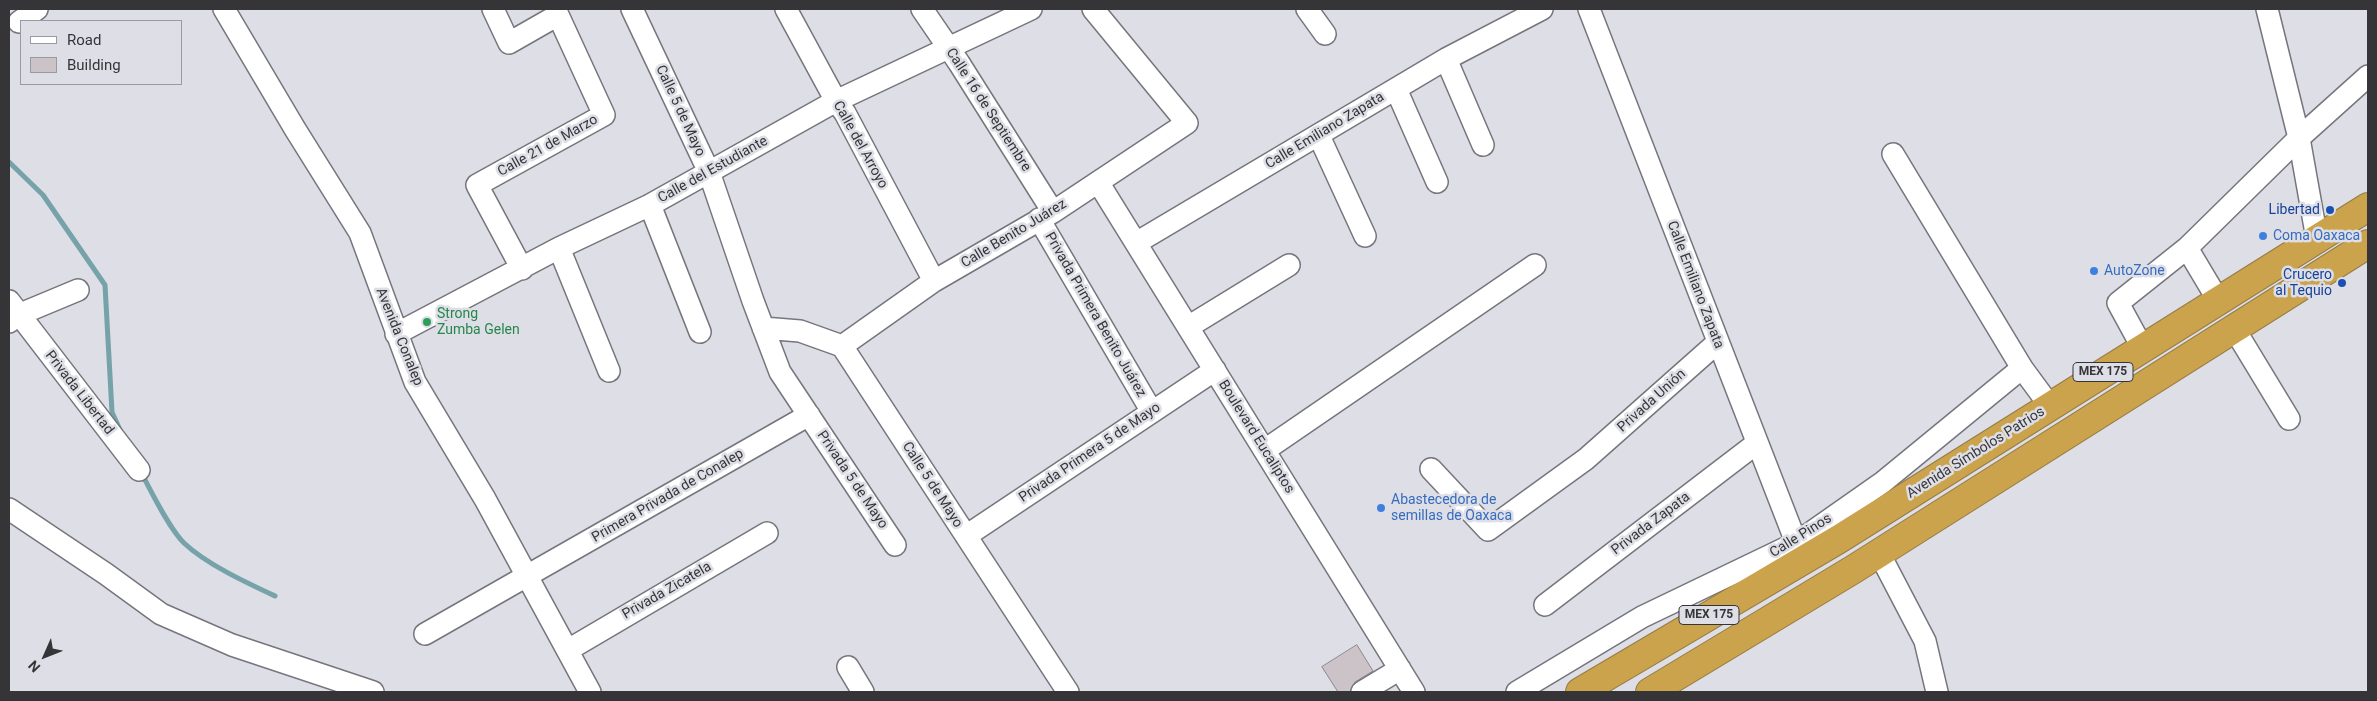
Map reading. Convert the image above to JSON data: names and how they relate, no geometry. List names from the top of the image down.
{
  "streets": {
    "highway": ["MEX 175", "Avenida Símbolos Patrios"],
    "street": [
      "Calle 16 de Septiembre",
      "Calle 5 de Mayo",
      "Calle Emiliano Zapata",
      "Calle del Arroyo",
      "Calle 21 de Marzo",
      "Calle del Estudiante",
      "Calle Benito Juárez",
      "Privada Primera Benito Juárez",
      "Avenida Conalep",
      "Privada Libertad",
      "Privada Unión",
      "Boulevard Eucaliptos",
      "Privada Primera 5 de Mayo",
      "Privada 5 de Mayo",
      "Primera Privada de Conalep",
      "Privada Zapata",
      "Calle Pinos",
      "Privada Zicatela"
    ]
  },
  "crossings": [
    ["Calle 16 de Septiembre", "Calle del Estudiante"],
    ["Calle 16 de Septiembre", "Calle Benito Juárez"],
    ["Calle 16 de Septiembre", "Privada Primera Benito Juárez"],
    ["Calle 5 de Mayo", "Calle del Estudiante"],
    ["Calle 5 de Mayo", "Calle Benito Juárez"],
    ["Calle 5 de Mayo", "Privada Primera 5 de Mayo"],
    ["Calle 5 de Mayo", "Privada 5 de Mayo"],
    ["Calle 5 de Mayo", "Primera Privada de Conalep"],
    ["Calle Emiliano Zapata", "Privada Unión"],
    ["Calle Emiliano Zapata", "Boulevard Eucaliptos"],
    ["Calle Emiliano Zapata", "Avenida Símbolos Patrios"],
    ["Calle Emiliano Zapata", "Privada Zapata"],
    ["Calle Emiliano Zapata", "Calle Pinos"],
    ["Calle del Arroyo", "Calle del Estudiante"],
    ["Calle del Arroyo", "Calle Benito Juárez"],
    ["Calle 21 de Marzo", "Calle del Estudiante"],
    ["Calle del Estudiante", "Avenida Conalep"],
    ["Calle Benito Juárez", "Privada Primera Benito Juárez"],
    ["Calle Benito Juárez", "Boulevard Eucaliptos"],
    ["Privada Primera Benito Juárez", "Privada Primera 5 de Mayo"],
    ["Avenida Conalep", "Primera Privada de Conalep"],
    ["Avenida Conalep", "Privada Zicatela"],
    ["Boulevard Eucaliptos", "Privada Primera 5 de Mayo"],
    ["Avenida Símbolos Patrios", "Calle Pinos"],
    ["Privada 5 de Mayo", "Primera Privada de Conalep"]
  ],
  "places": [
    "Libertad",
    "Coma Oaxaca",
    "AutoZone",
    "Crucero al Tequio",
    "Strong Zumba Gelen",
    "Abastecedora de semillas de Oaxaca"
  ],
  "legend": ["Road", "Building"],
  "north": "bottom left"
}
